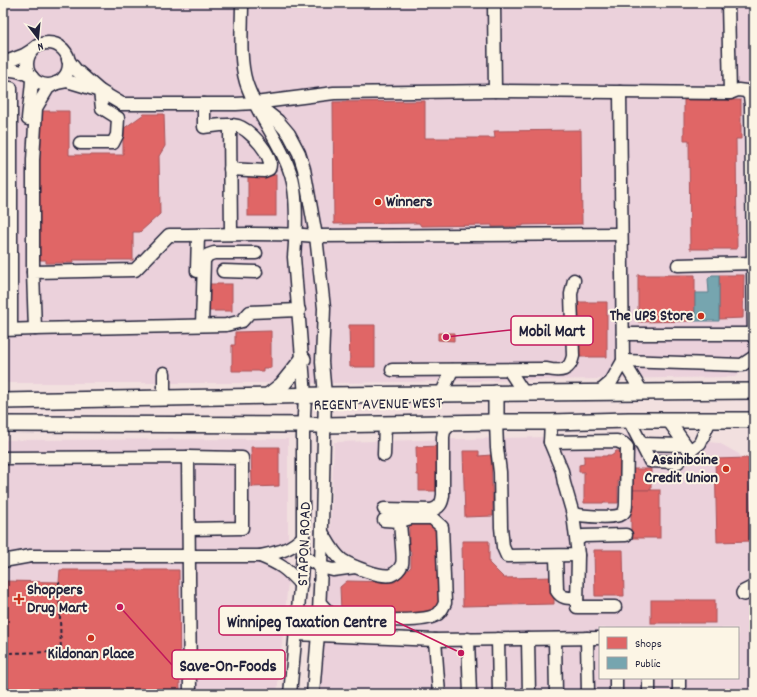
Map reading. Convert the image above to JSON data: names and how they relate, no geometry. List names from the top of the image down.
{
  "streets": {
    "main road": ["REGENT AVENUE WEST"],
    "street": ["STAPON ROAD"]
  },
  "crossings": [
    ["REGENT AVENUE WEST", "STAPON ROAD"]
  ],
  "places": {
    "other": [
      "Winners",
      "The UPS Store",
      "Mobil Mart",
      "Assiniboine Credit Union",
      "Save-On-Foods",
      "Kildonan Place",
      "Winnipeg Taxation Centre"
    ],
    "health": ["Shoppers Drug Mart"]
  },
  "legend": ["Shops", "Public"],
  "north": "bottom"
}
